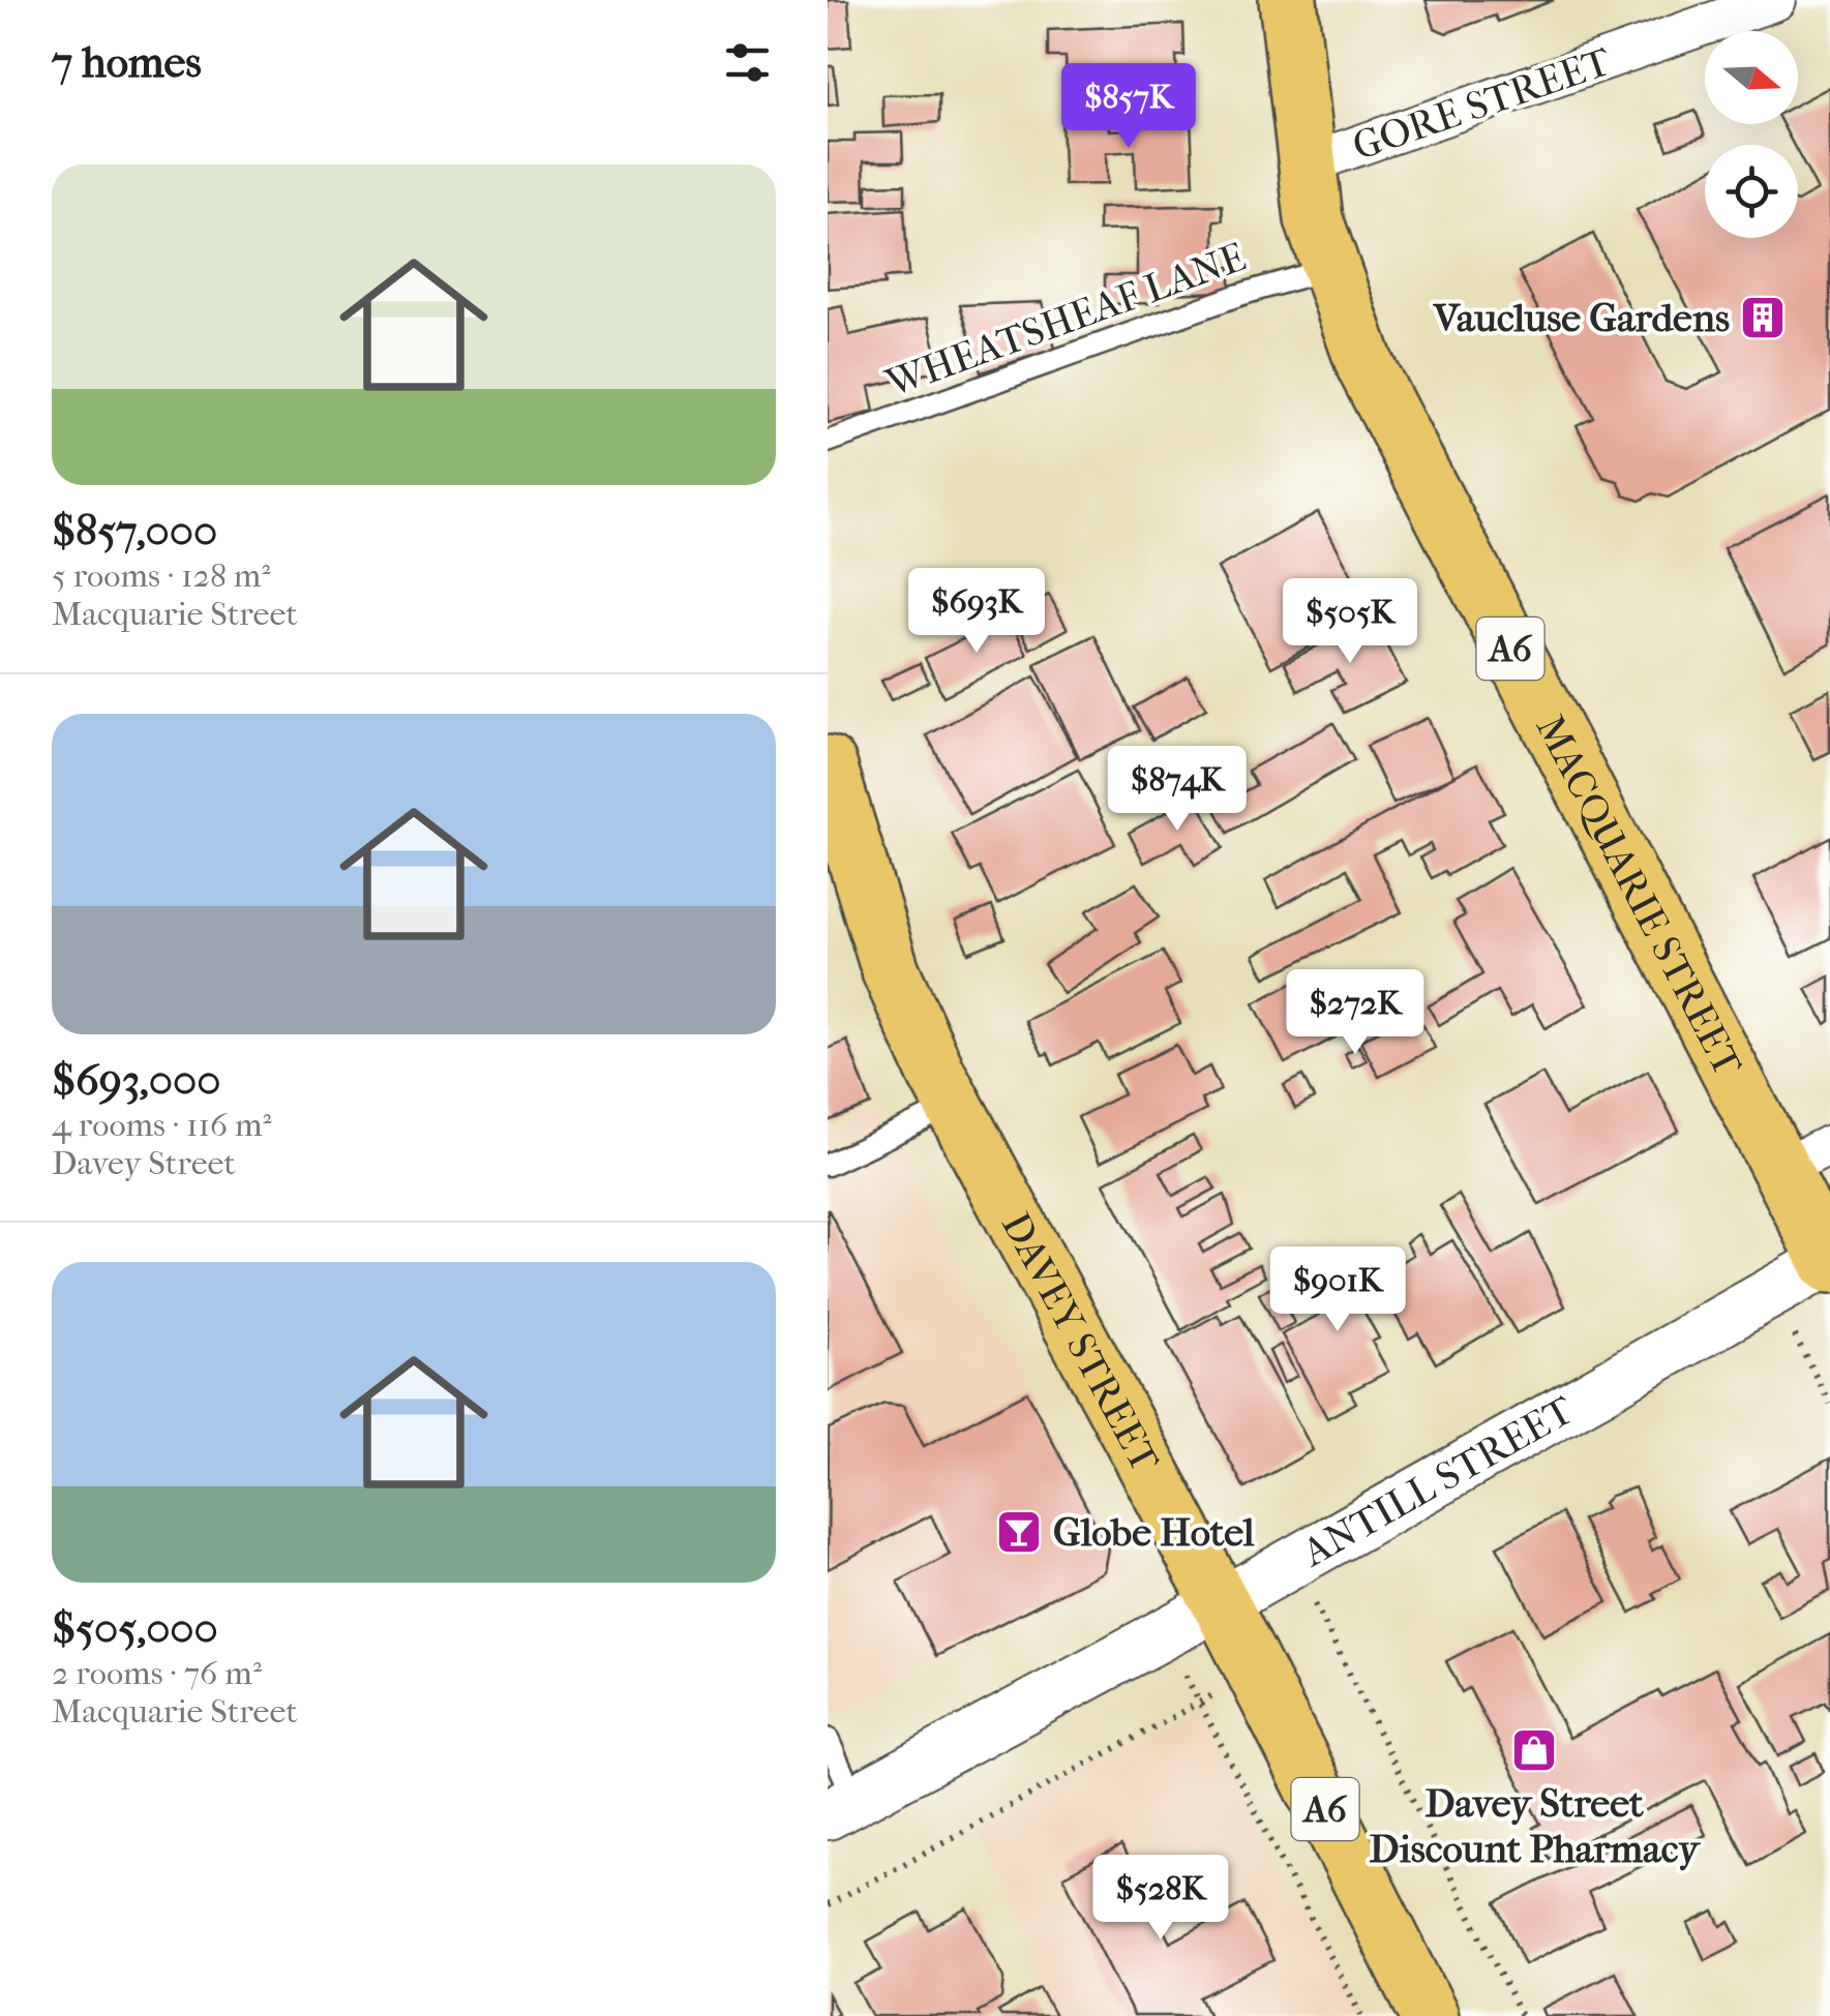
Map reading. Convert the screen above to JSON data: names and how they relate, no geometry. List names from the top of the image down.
{
  "streets": {
    "highway": ["A6", "MACQUARIE STREET", "DAVEY STREET"],
    "street": ["GORE STREET", "ANTILL STREET"],
    "lane": ["WHEATSHEAF LANE"]
  },
  "crossings": [
    ["GORE STREET", "MACQUARIE STREET"],
    ["WHEATSHEAF LANE", "MACQUARIE STREET"],
    ["MACQUARIE STREET", "ANTILL STREET"],
    ["DAVEY STREET", "ANTILL STREET"]
  ],
  "places": {
    "building": ["Vaucluse Gardens"],
    "bar": ["Globe Hotel"],
    "shop": ["Davey Street Discount Pharmacy"]
  },
  "north": "right",
  "page": {
    "heading": "7 homes",
    "price": [
      "$857K",
      "$693K",
      "$505K",
      "$874K",
      "$272K",
      "$901K",
      "$528K"
    ],
    "list": [
      {
        "name": "$857,000",
        "note": "5 rooms · 128 m² · Macquarie Street"
      },
      {
        "name": "$693,000",
        "note": "4 rooms · 116 m² · Davey Street"
      },
      {
        "name": "$505,000",
        "note": "2 rooms · 76 m² · Macquarie Street"
      }
    ]
  }
}
